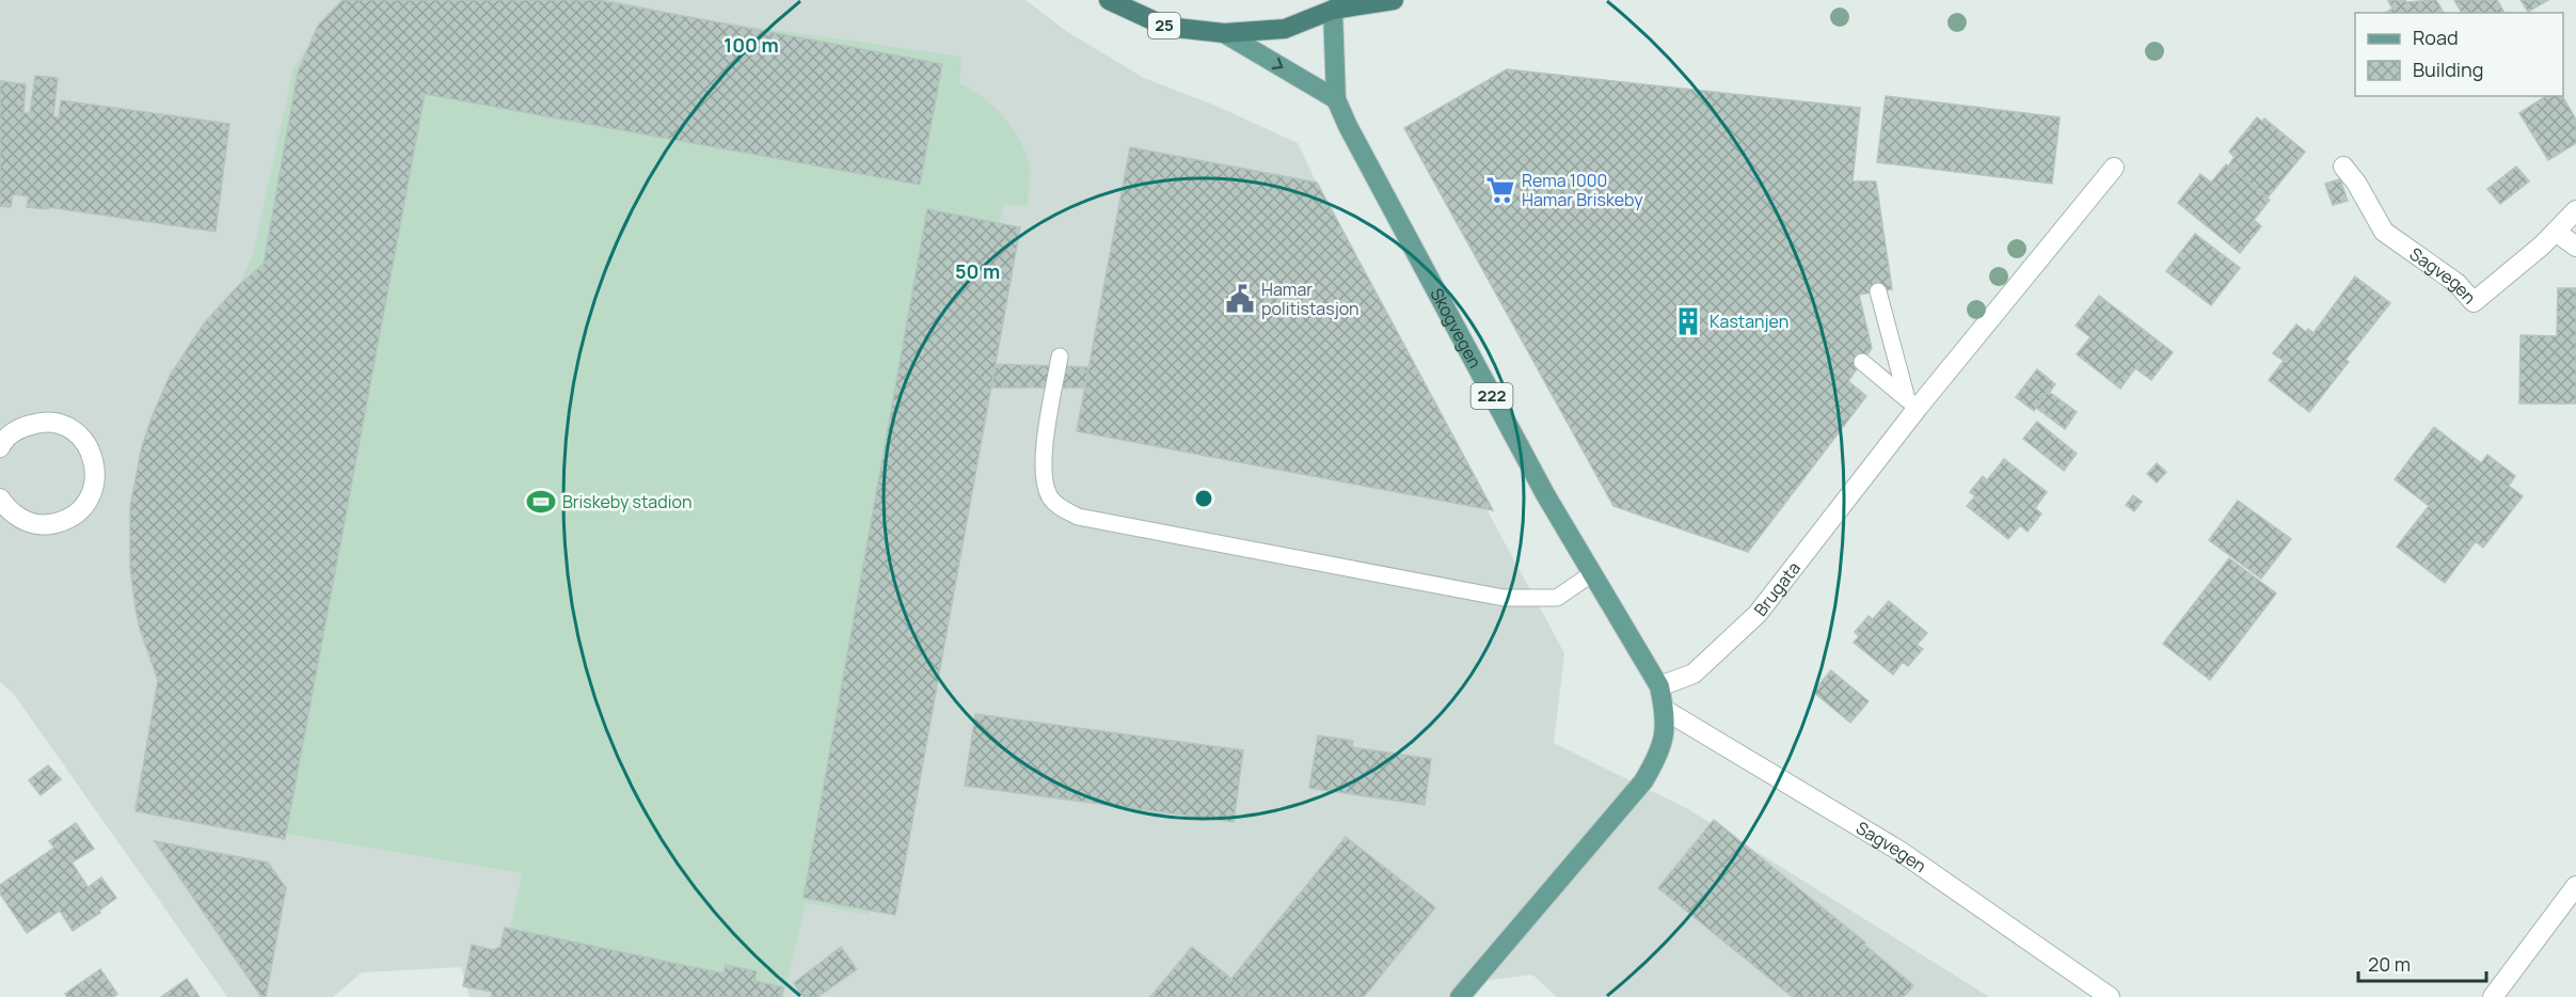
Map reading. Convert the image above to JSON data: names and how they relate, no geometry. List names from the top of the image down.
{
  "streets": {
    "highway": ["25"],
    "main road": ["Skogvegen", "222"],
    "street": ["Sagvegen", "Brugata"]
  },
  "crossings": [
    ["25", "Skogvegen"],
    ["Sagvegen", "222"],
    ["Skogvegen", "222"],
    ["Skogvegen", "Brugata"],
    ["222", "Brugata"]
  ],
  "places": {
    "supermarket": ["Rema 1000 Hamar Briskeby"],
    "public building": ["Hamar politistasjon"],
    "building": ["Kastanjen"],
    "sports": ["Briskeby stadion"]
  },
  "legend": ["Road", "Building"],
  "scale_bar": "20 m",
  "rings": ["100 m", "50 m"]
}
